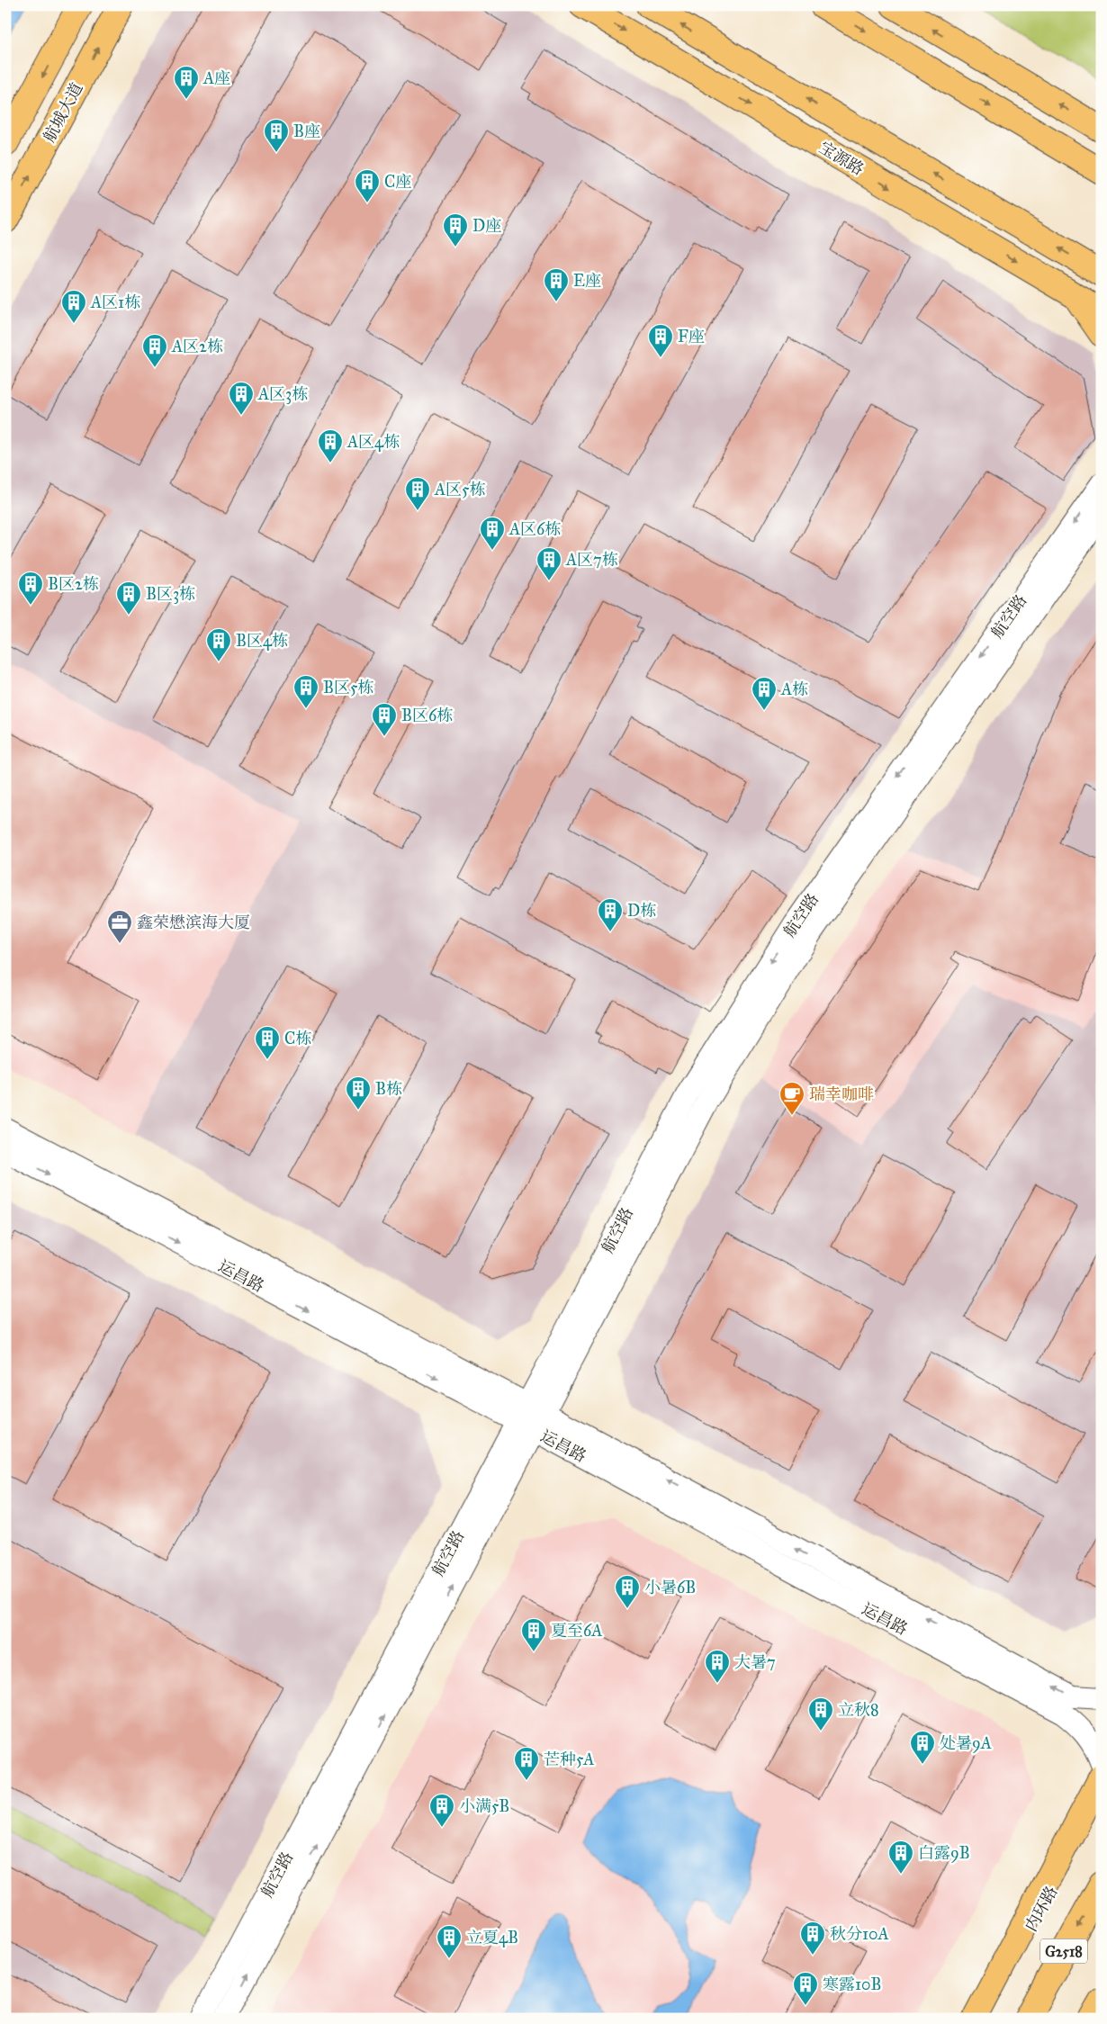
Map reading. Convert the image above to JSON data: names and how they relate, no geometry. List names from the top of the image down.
{
  "streets": {
    "main road": [
      "航城大道",
      "宝源路",
      "内环路",
      "G2518"
    ],
    "street": ["航空路", "运昌路"]
  },
  "crossings": [
    ["航空路", "运昌路"]
  ],
  "places": {
    "building": [
      "A座",
      "B座",
      "C座",
      "D座",
      "E座",
      "A区1栋",
      "F座",
      "A区2栋",
      "A区3栋",
      "A区4栋",
      "A区5栋",
      "A区6栋",
      "A区7栋",
      "B区2栋",
      "B区3栋",
      "B区4栋",
      "B区5栋",
      "A栋",
      "B区6栋",
      "D栋",
      "C栋",
      "B栋",
      "小暑6B",
      "夏至6A",
      "大暑7",
      "立秋8",
      "处暑9A",
      "芒种5A",
      "小满5B",
      "白露9B",
      "秋分10A",
      "立夏4B",
      "寒露10B"
    ],
    "office": ["鑫荣懋滨海大厦"],
    "cafe": ["瑞幸咖啡"]
  }
}
